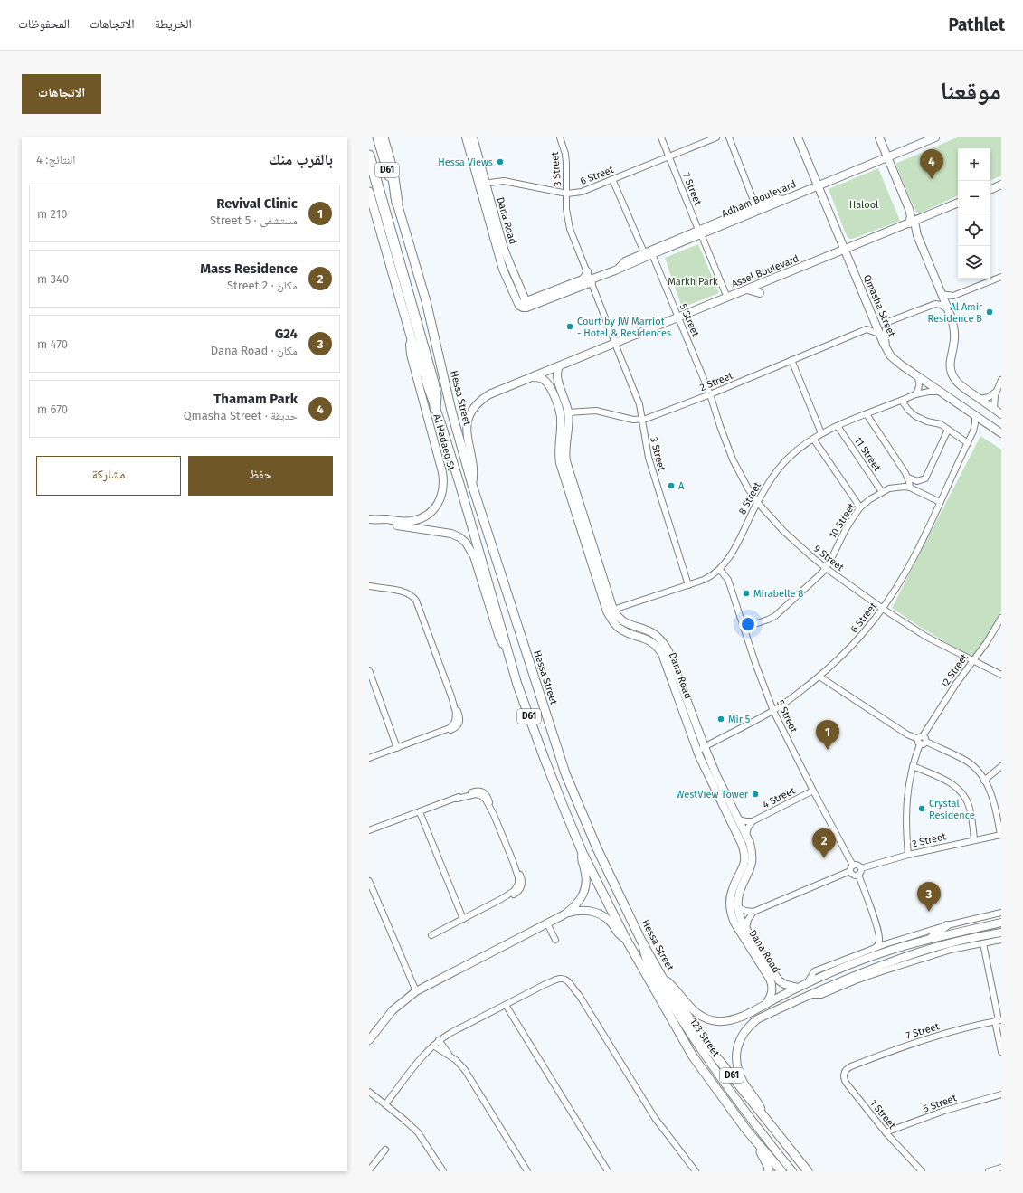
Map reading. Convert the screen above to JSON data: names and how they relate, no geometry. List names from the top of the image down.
{
  "streets": {
    "main road": ["D61", "Hessa Street"],
    "street": [
      "3 Street",
      "6 Street",
      "7 Street",
      "Adham Boulevard",
      "Dana Road",
      "Assel Boulevard",
      "Qmasha Street",
      "5 Street",
      "2 Street",
      "Al Hadaeq St",
      "11 Street",
      "8 Street",
      "10 Street",
      "9 Street",
      "12 Street",
      "4 Street",
      "123 Street",
      "1 Street"
    ]
  },
  "crossings": [
    ["3 Street", "6 Street"],
    ["3 Street", "Adham Boulevard"],
    ["3 Street", "Assel Boulevard"],
    ["3 Street", "2 Street"],
    ["3 Street", "8 Street"],
    ["D61", "Al Hadaeq St"],
    ["6 Street", "7 Street"],
    ["6 Street", "Dana Road"],
    ["6 Street", "Qmasha Street"],
    ["6 Street", "5 Street"],
    ["6 Street", "10 Street"],
    ["6 Street", "9 Street"],
    ["7 Street", "Adham Boulevard"],
    ["7 Street", "Assel Boulevard"],
    ["7 Street", "1 Street"],
    ["Adham Boulevard", "Dana Road"],
    ["Adham Boulevard", "Qmasha Street"],
    ["Adham Boulevard", "5 Street"],
    ["Dana Road", "Assel Boulevard"],
    ["Dana Road", "2 Street"],
    ["Dana Road", "8 Street"],
    ["Assel Boulevard", "Qmasha Street"],
    ["Assel Boulevard", "5 Street"],
    ["Assel Boulevard", "Hessa Street"],
    ["Qmasha Street", "8 Street"],
    ["5 Street", "2 Street"],
    ["5 Street", "8 Street"],
    ["5 Street", "10 Street"],
    ["5 Street", "9 Street"],
    ["5 Street", "4 Street"],
    ["5 Street", "1 Street"],
    ["2 Street", "9 Street"],
    ["2 Street", "12 Street"],
    ["Hessa Street", "123 Street"],
    ["11 Street", "8 Street"],
    ["11 Street", "10 Street"],
    ["8 Street", "9 Street"],
    ["10 Street", "9 Street"],
    ["9 Street", "12 Street"]
  ],
  "parks": ["Halool", "Markh Park"],
  "places": [
    "Hessa Views",
    "Al Amir Residence B",
    "Court by JW Marriot - Hotel & Residences",
    "A",
    "Mirabelle 8",
    "Mir 5",
    "WestView Tower",
    "Crystal Residence"
  ],
  "page": {
    "header": "Pathlet",
    "nav": ["الخريطة", "الاتجاهات", "المحفوظات"],
    "title": "موقعنا",
    "buttons": [
      "الاتجاهات",
      ["حفظ", "مشاركة"]
    ],
    "heading": ["بالقرب منك", "النتائج: 4"],
    "map_buttons": ["+", "−"],
    "pins": [
      "4",
      "1",
      "2",
      "3"
    ],
    "list": [
      {
        "mark": "1",
        "name": "Revival Clinic",
        "note": "مستشفى · 5 Street",
        "value": "210 m"
      },
      {
        "mark": "2",
        "name": "Mass Residence",
        "note": "مكان · 2 Street",
        "value": "340 m"
      },
      {
        "mark": "3",
        "name": "G24",
        "note": "مكان · Dana Road",
        "value": "470 m"
      },
      {
        "mark": "4",
        "name": "Thamam Park",
        "note": "حديقة · Qmasha Street",
        "value": "670 m"
      }
    ]
  }
}
